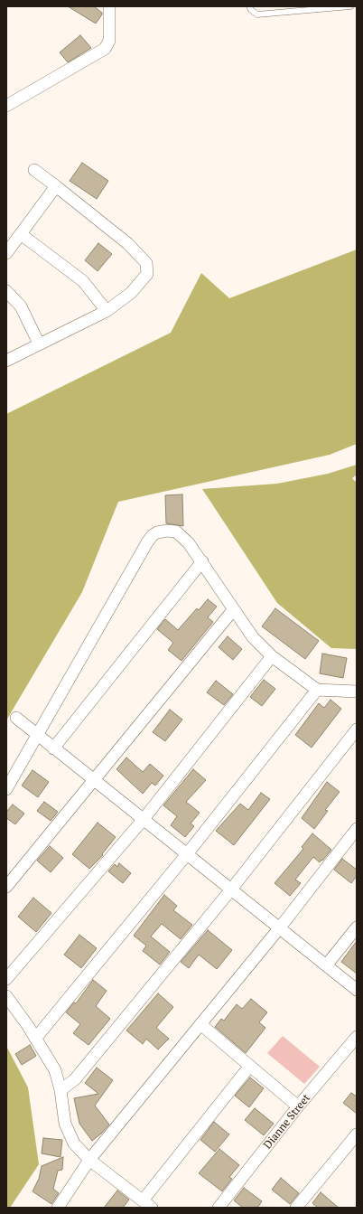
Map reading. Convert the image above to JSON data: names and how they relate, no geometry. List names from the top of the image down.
{
  "streets": {
    "street": ["Dianne Street"]
  }
}
